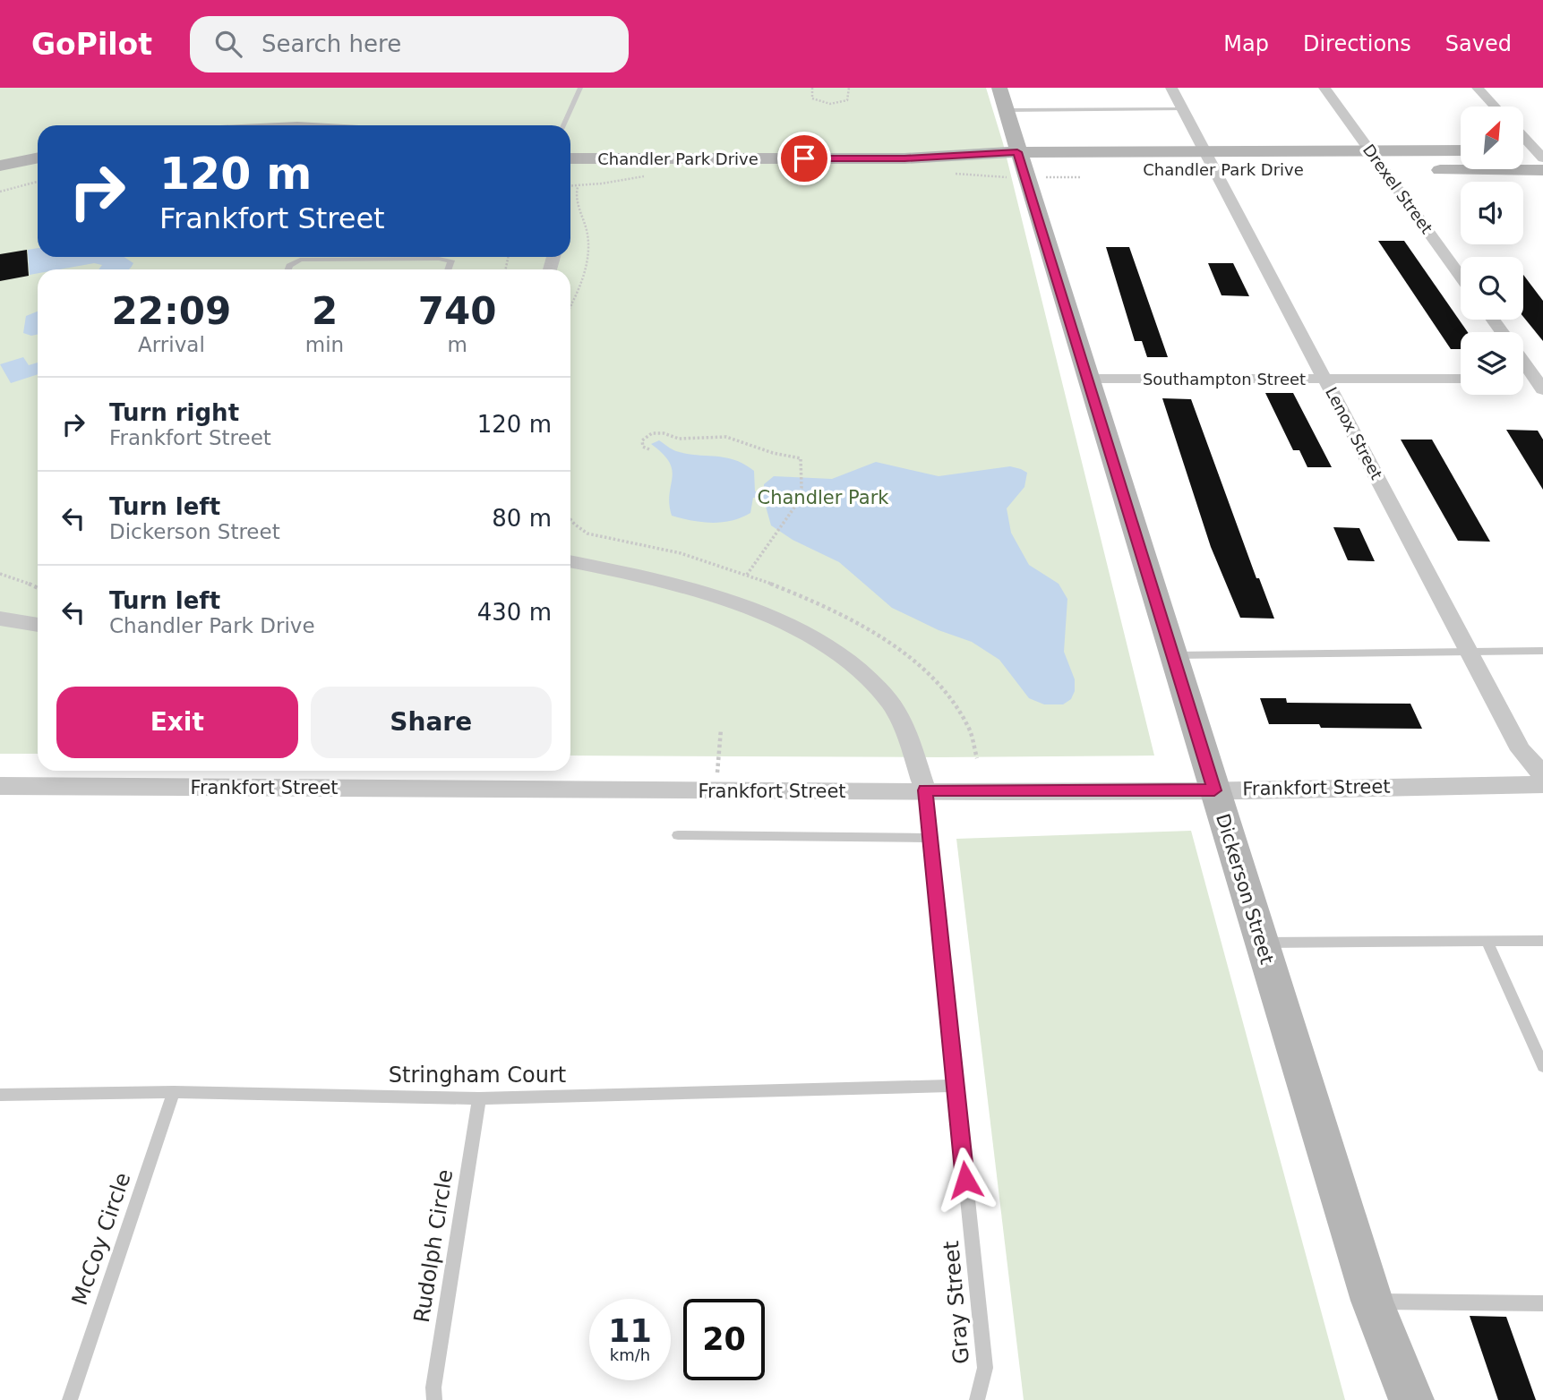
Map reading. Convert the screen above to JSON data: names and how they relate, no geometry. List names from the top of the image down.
{
  "streets": {
    "street": [
      "Chandler Park Drive",
      "Drexel Street",
      "Southampton Street",
      "Lenox Street",
      "Frankfort Street",
      "Dickerson Street"
    ],
    "lane": [
      "Stringham Court",
      "McCoy Circle",
      "Rudolph Circle",
      "Gray Street"
    ]
  },
  "crossings": [
    ["Chandler Park Drive", "Drexel Street"],
    ["Chandler Park Drive", "Lenox Street"],
    ["Chandler Park Drive", "Dickerson Street"],
    ["Southampton Street", "Lenox Street"],
    ["Southampton Street", "Dickerson Street"],
    ["Frankfort Street", "Dickerson Street"],
    ["Frankfort Street", "Gray Street"],
    ["Stringham Court", "McCoy Circle"],
    ["Stringham Court", "Rudolph Circle"],
    ["Stringham Court", "Gray Street"]
  ],
  "parks": ["Chandler Park"],
  "north": "top right",
  "page": {
    "header": "GoPilot",
    "search": "Search here",
    "nav": ["Map", "Directions", "Saved"],
    "turn": ["120 m", "Frankfort Street"],
    "eta": [
      "22:09",
      "Arrival",
      "2",
      "min",
      "740",
      "m"
    ],
    "list": [
      {
        "name": "Turn right",
        "note": "Frankfort Street",
        "value": "120 m"
      },
      {
        "name": "Turn left",
        "note": "Dickerson Street",
        "value": "80 m"
      },
      {
        "name": "Turn left",
        "note": "Chandler Park Drive",
        "value": "430 m"
      }
    ],
    "buttons": ["Exit", "Share"],
    "speed": "11 km/h",
    "limit": "20"
  }
}
